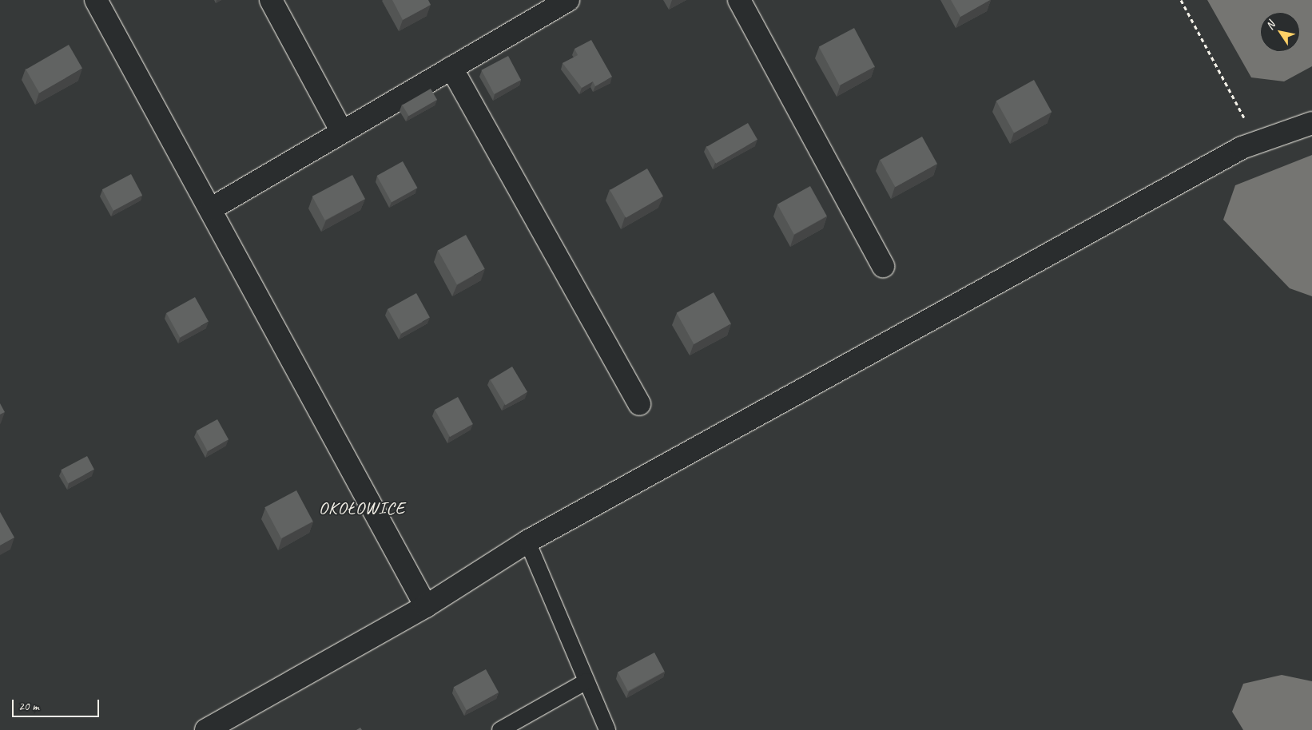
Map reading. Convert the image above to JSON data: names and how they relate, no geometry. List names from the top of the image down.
{
  "districts": ["OKOŁOWICE"],
  "scale_bar": "20 m",
  "north": "top left"
}
